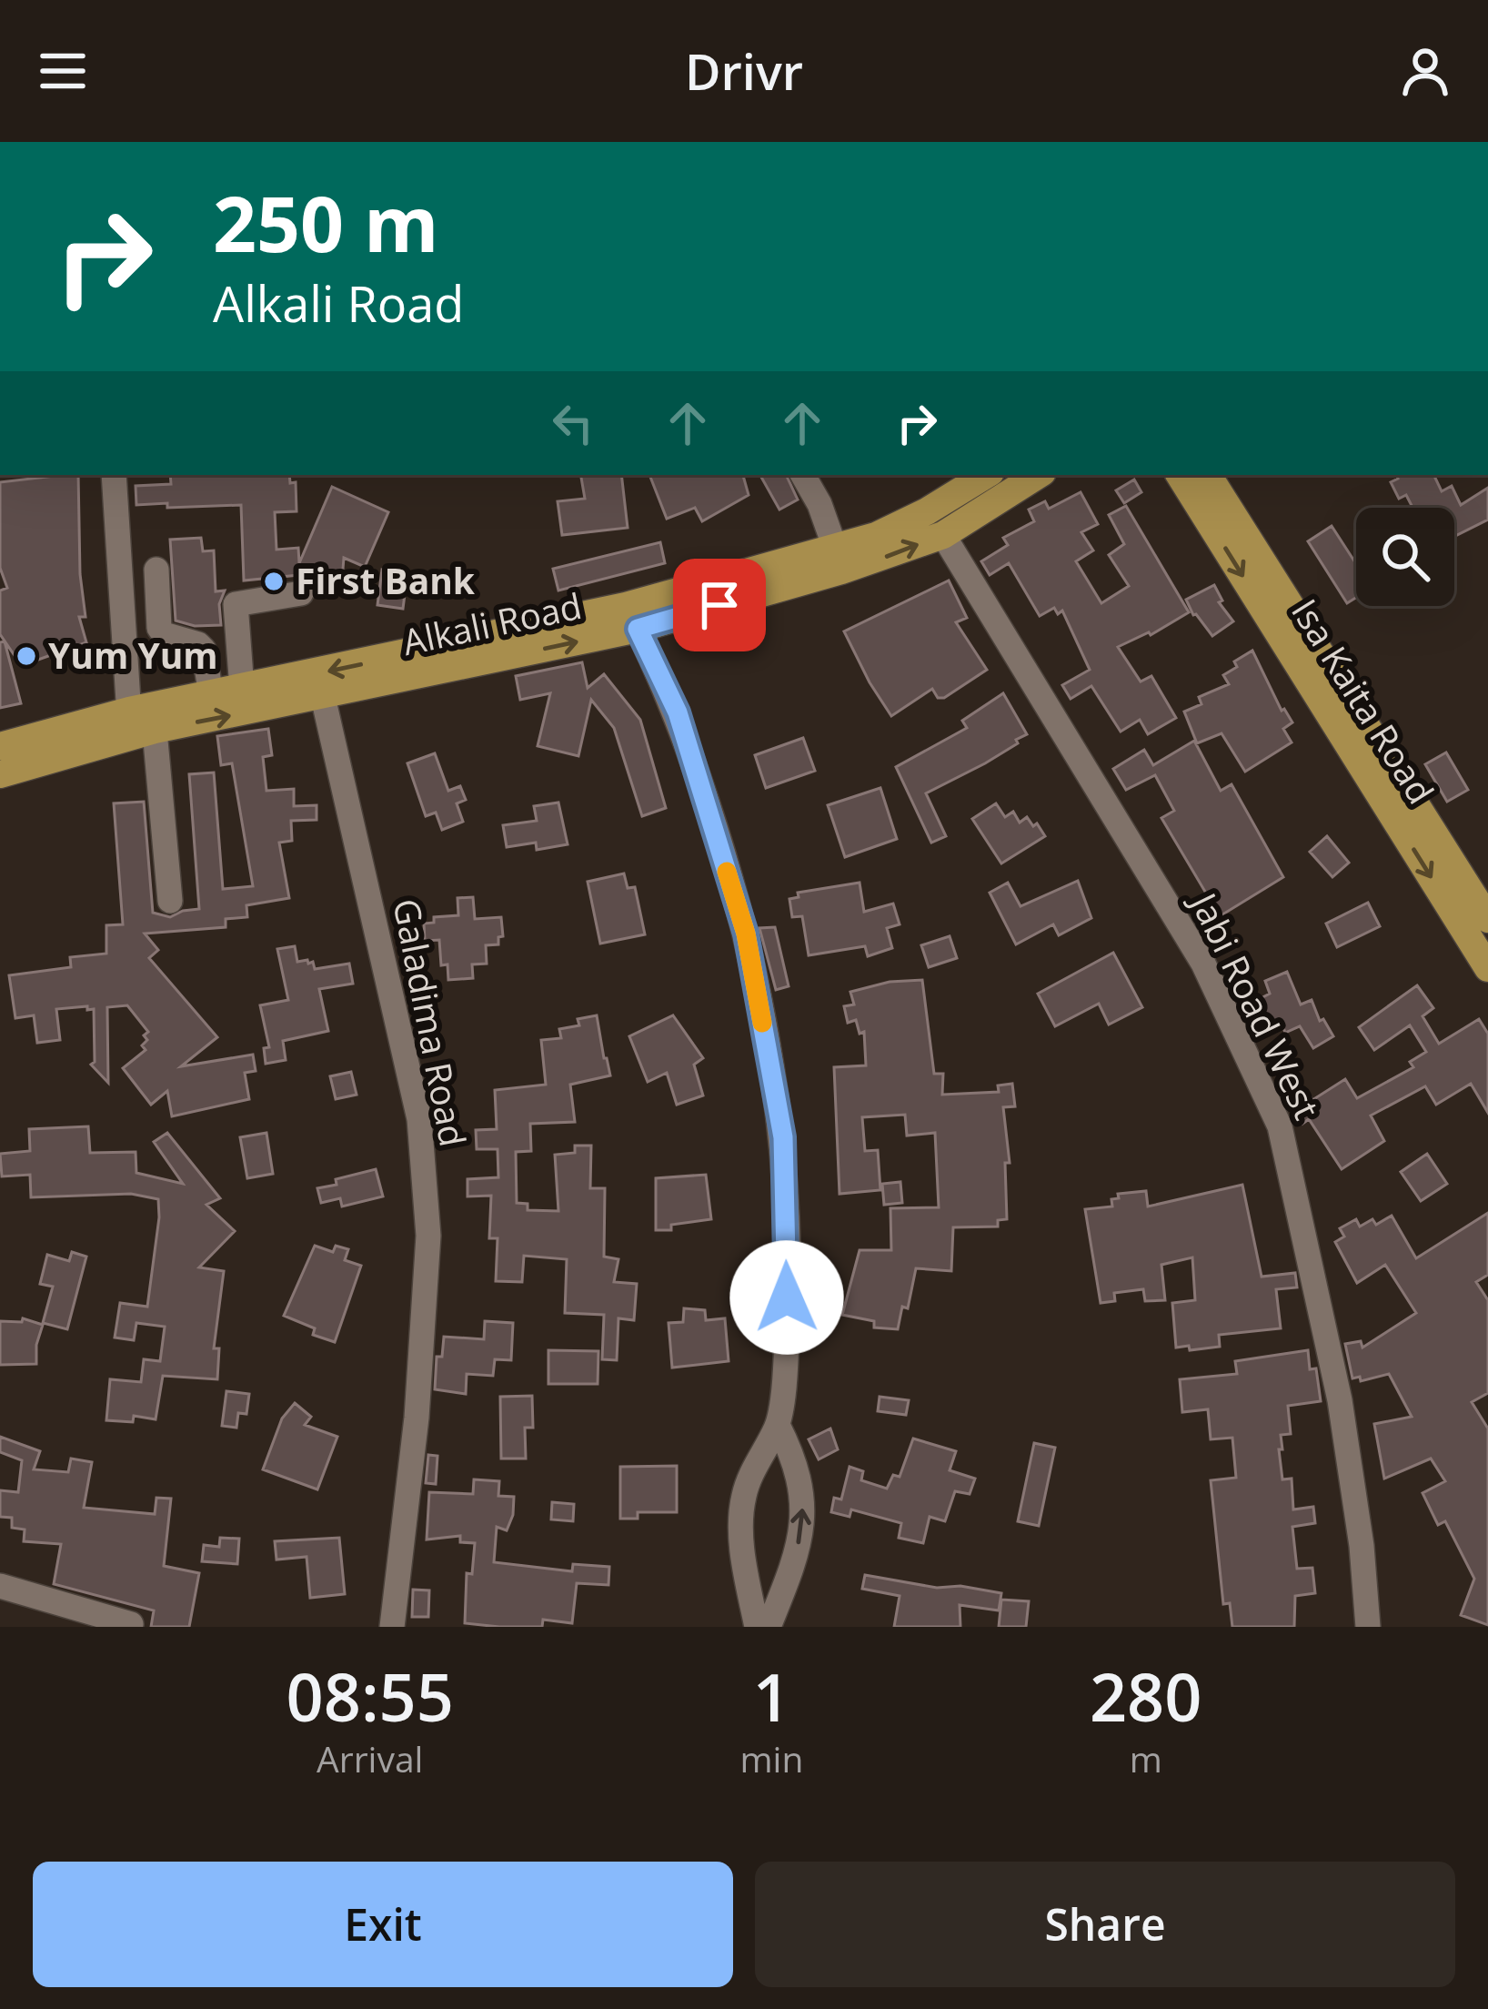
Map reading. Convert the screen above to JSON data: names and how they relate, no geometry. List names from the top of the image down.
{
  "streets": {
    "main road": ["Alkali Road", "Isa Kaita Road"],
    "street": ["Jabi Road West", "Galadima Road"]
  },
  "crossings": [
    ["Alkali Road", "Jabi Road West"],
    ["Alkali Road", "Galadima Road"]
  ],
  "places": ["First Bank", "Yum Yum"],
  "page": {
    "header": "Drivr",
    "turn": ["250 m", "Alkali Road"],
    "eta": [
      "08:55",
      "Arrival",
      "1",
      "min",
      "280",
      "m"
    ],
    "buttons": ["Exit", "Share"]
  }
}
